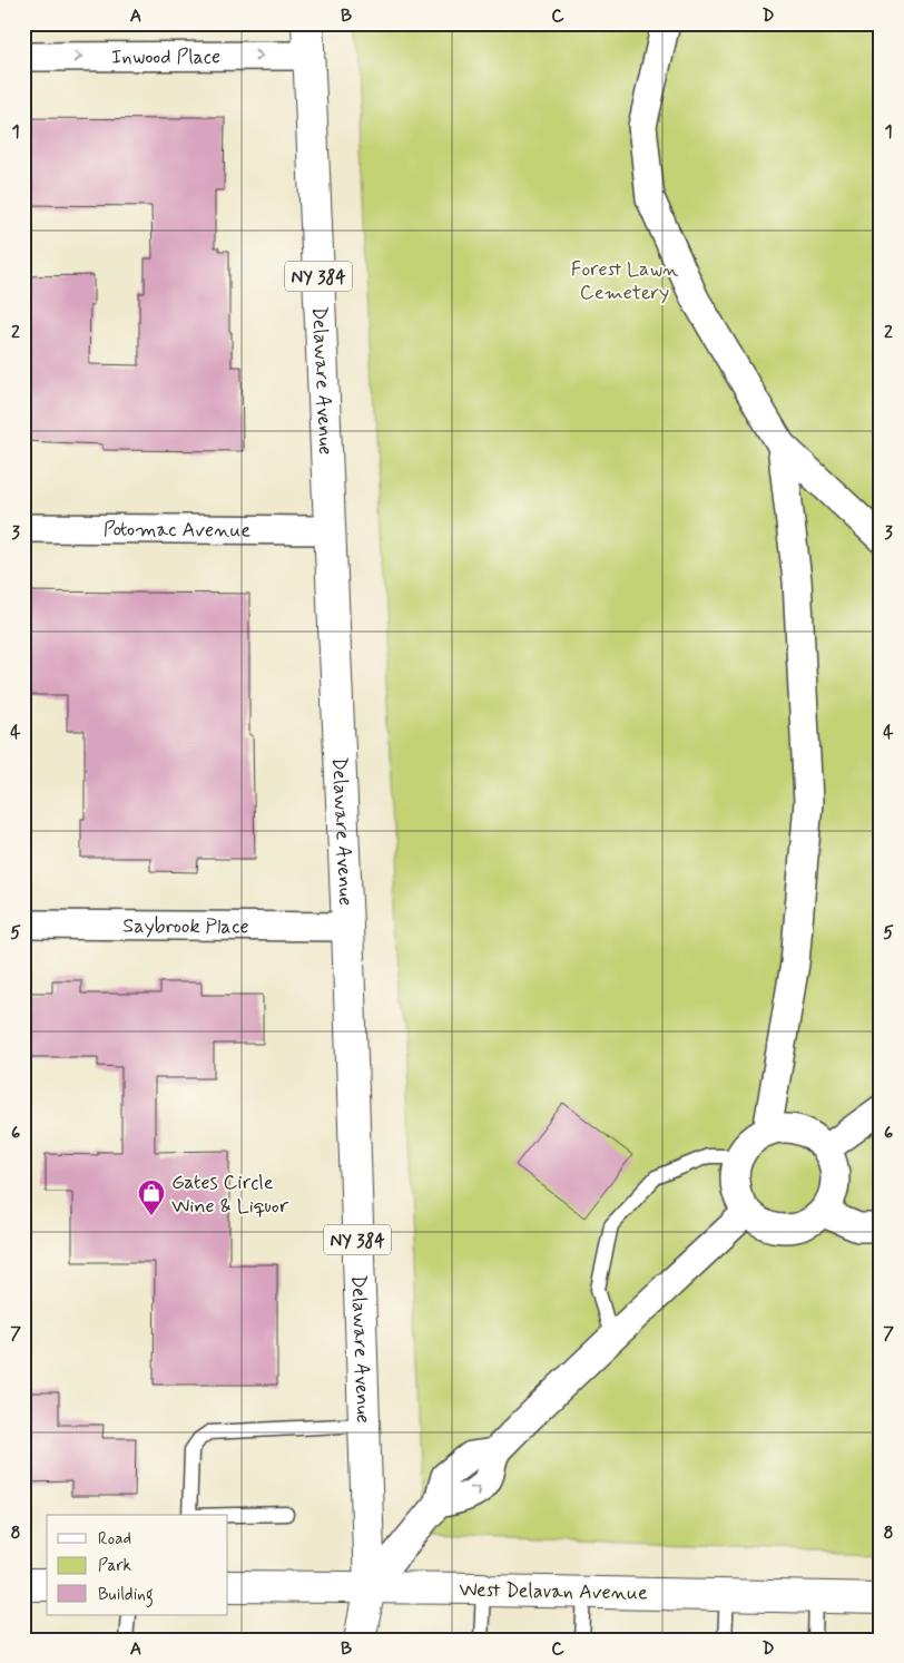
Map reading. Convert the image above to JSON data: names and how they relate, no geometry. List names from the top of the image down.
{
  "streets": {
    "main road": ["NY 384", "Delaware Avenue", "West Delavan Avenue"],
    "street": ["Inwood Place", "Potomac Avenue", "Saybrook Place"]
  },
  "crossings": [
    ["Inwood Place", "Delaware Avenue"],
    ["Delaware Avenue", "Potomac Avenue"],
    ["Delaware Avenue", "Saybrook Place"],
    ["Delaware Avenue", "West Delavan Avenue"]
  ],
  "one_way": ["Inwood Place"],
  "parks": ["Forest Lawn Cemetery"],
  "places": {
    "shop": ["Gates Circle Wine & Liquor"]
  },
  "legend": ["Road", "Park", "Building"],
  "grid": {
    "columns": [
      "A",
      "B",
      "C",
      "D"
    ],
    "rows": [
      "1",
      "2",
      "3",
      "4",
      "5",
      "6",
      "7",
      "8"
    ]
  }
}
